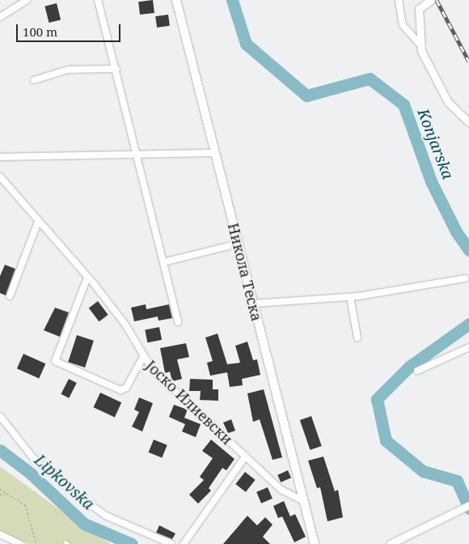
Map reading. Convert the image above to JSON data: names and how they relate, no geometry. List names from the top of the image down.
{
  "streets": {
    "main road": ["Никола Теска"],
    "street": ["Јоско Илиевски"]
  },
  "crossings": [
    ["Никола Теска", "Јоско Илиевски"]
  ],
  "water": ["Konjarska", "Lipkovska"],
  "scale_bar": "100 m"
}
